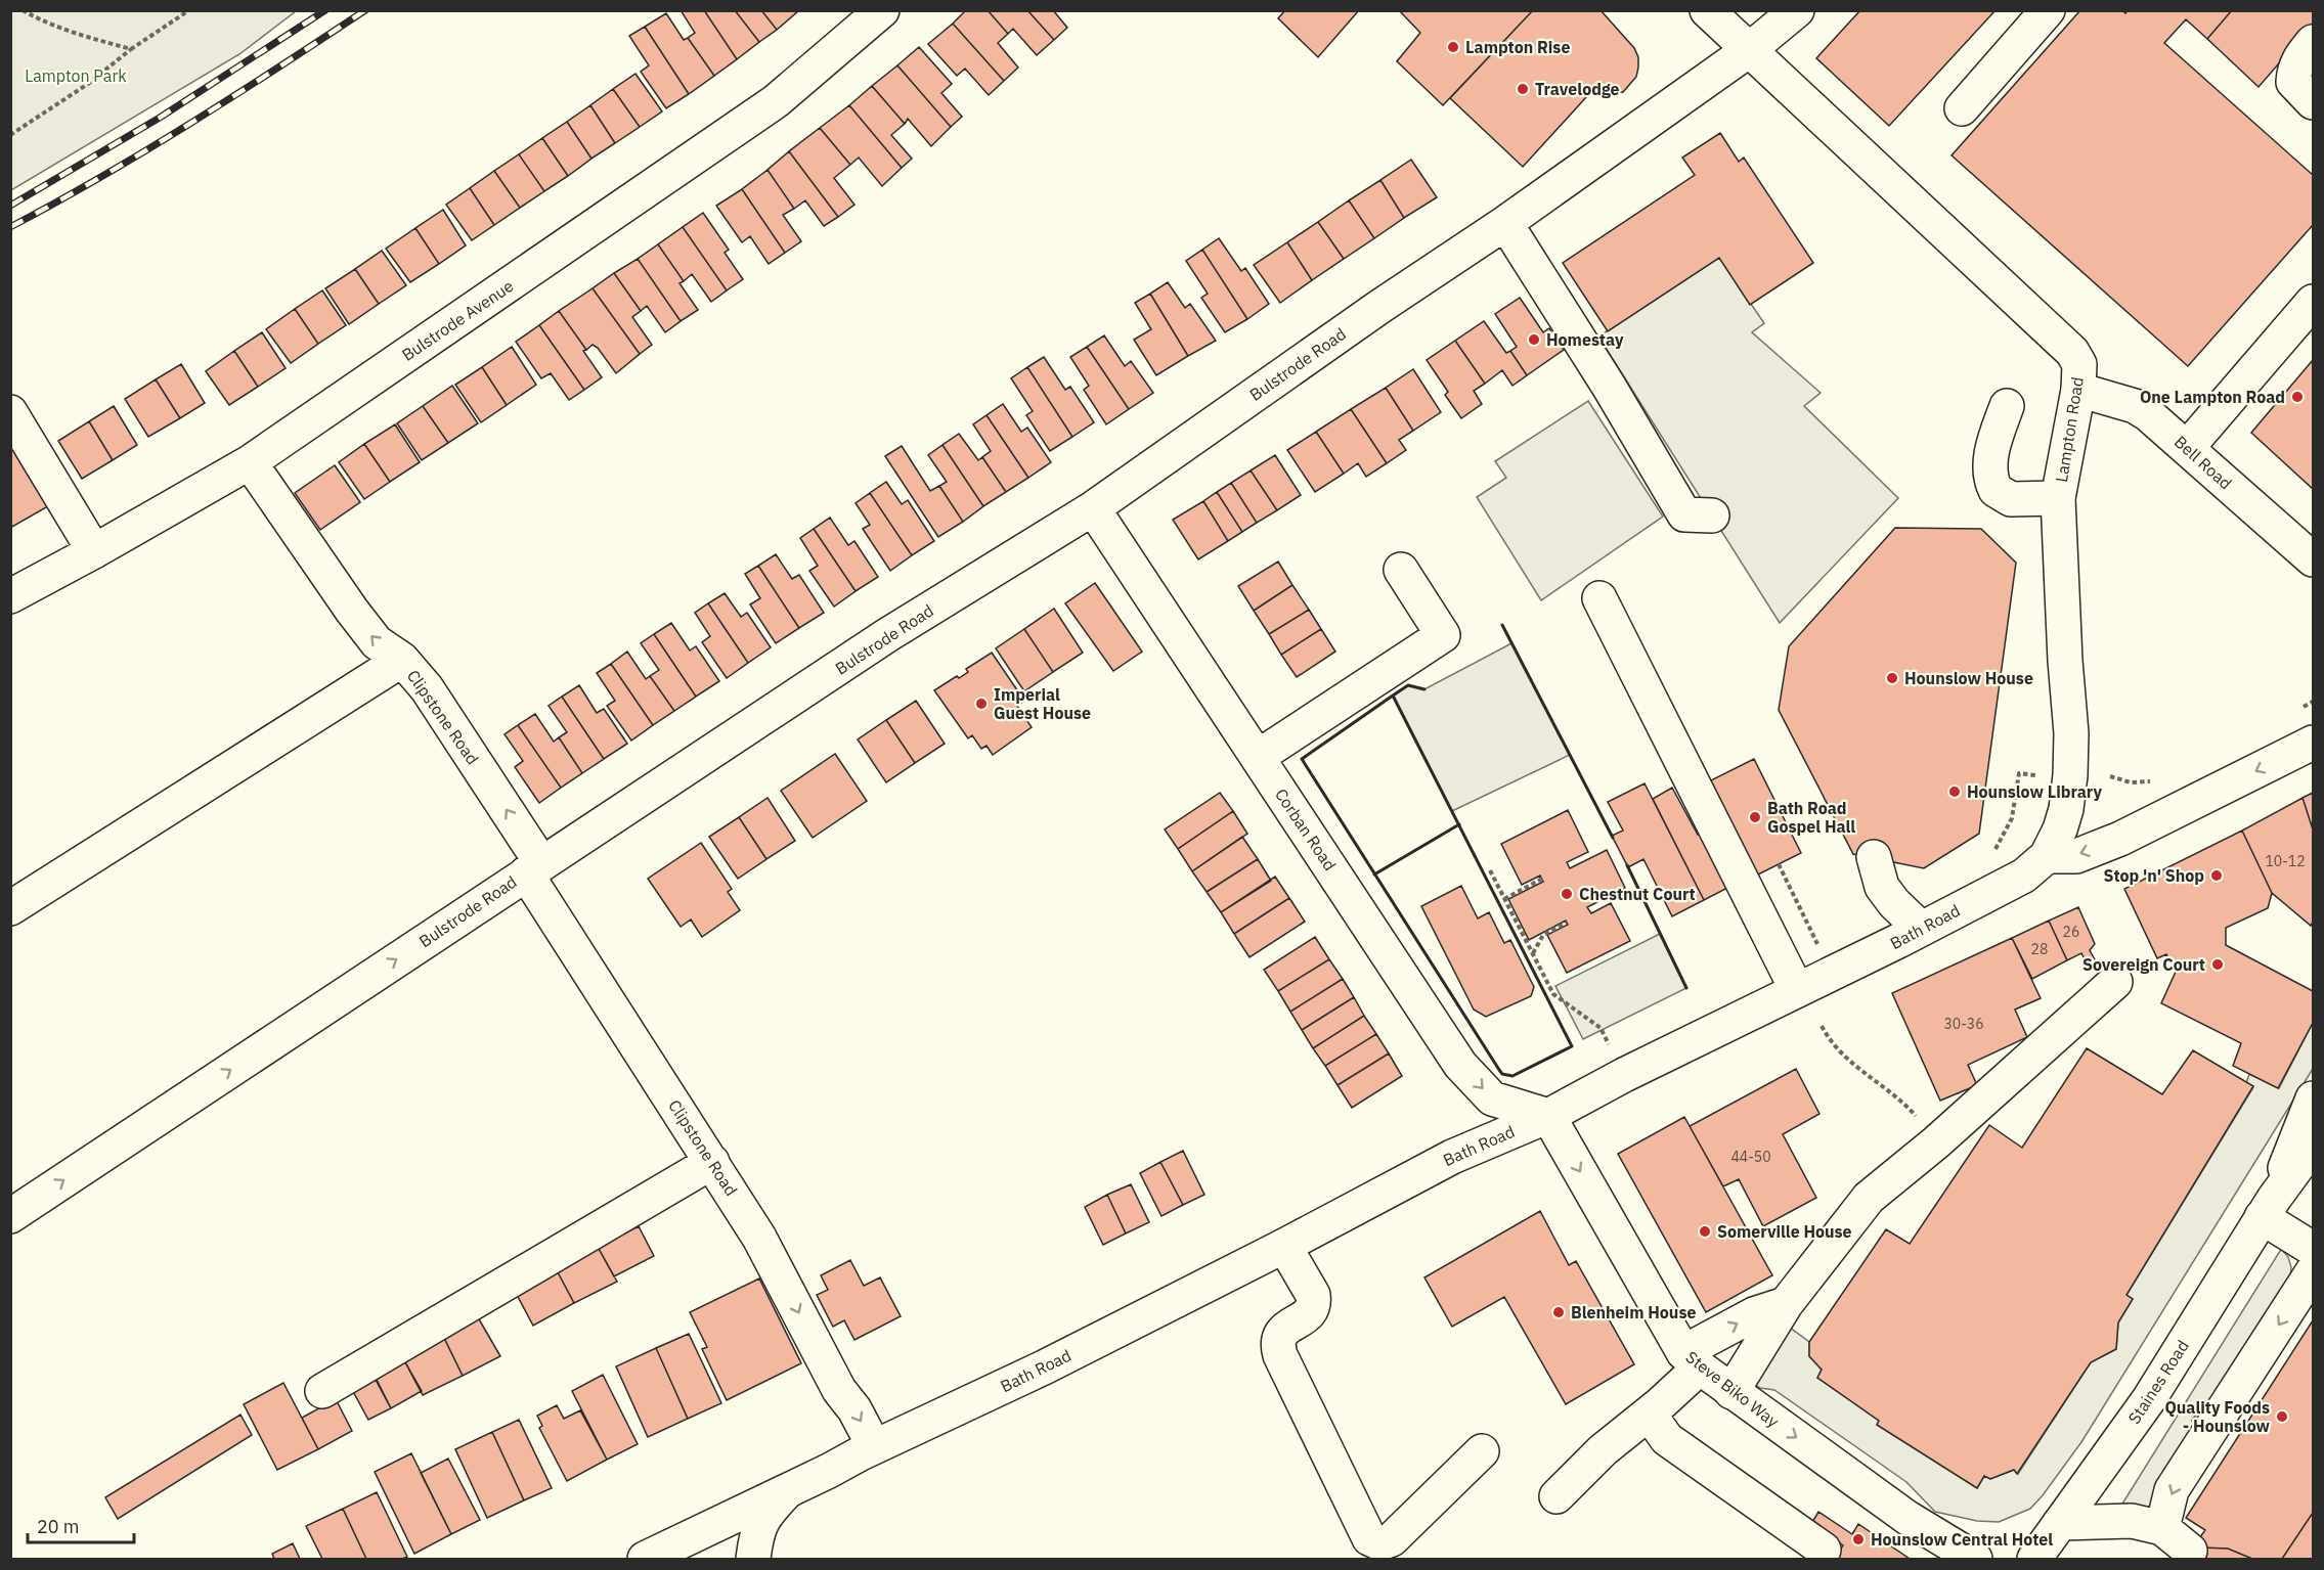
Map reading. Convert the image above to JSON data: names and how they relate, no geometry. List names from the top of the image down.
{
  "streets": {
    "street": [
      "Bulstrode Avenue",
      "Bulstrode Road",
      "Lampton Road",
      "Bell Road",
      "Clipstone Road",
      "Corban Road",
      "Bath Road",
      "Staines Road",
      "Steve Biko Way"
    ]
  },
  "crossings": [
    ["Bulstrode Avenue", "Clipstone Road"],
    ["Bulstrode Road", "Lampton Road"],
    ["Bulstrode Road", "Clipstone Road"],
    ["Bulstrode Road", "Corban Road"],
    ["Lampton Road", "Bell Road"],
    ["Lampton Road", "Bath Road"],
    ["Clipstone Road", "Bath Road"],
    ["Corban Road", "Bath Road"],
    ["Corban Road", "Steve Biko Way"],
    ["Bath Road", "Steve Biko Way"]
  ],
  "one_way": ["Corban Road"],
  "parks": ["Lampton Park"],
  "places": [
    "Lampton Rise",
    "Travelodge",
    "Homestay",
    "One Lampton Road",
    "Hounslow House",
    "Imperial Guest House",
    "Hounslow Library",
    "Bath Road Gospel Hall",
    "Stop 'n' Shop",
    "Chestnut Court",
    "Sovereign Court",
    "Somerville House",
    "Blenheim House",
    "Quality Foods - Hounslow",
    "Hounslow Central Hotel"
  ],
  "house_numbers": [
    "10-12",
    "26",
    "28",
    "30-36",
    "44-50"
  ],
  "scale_bar": "20 m"
}
